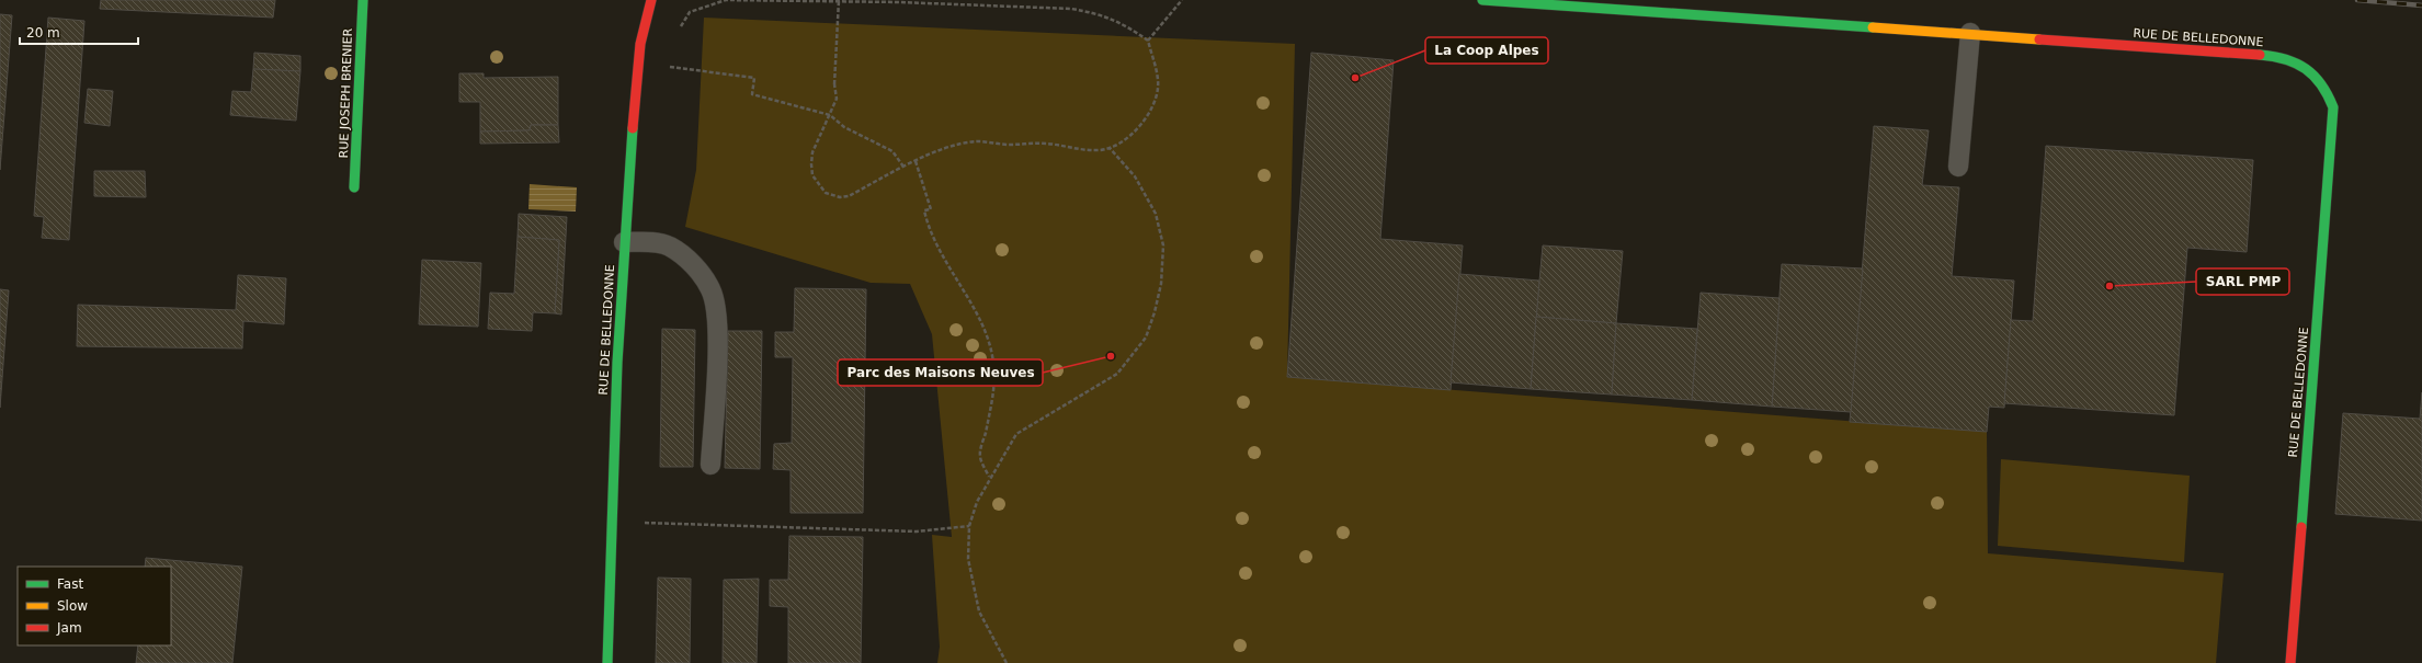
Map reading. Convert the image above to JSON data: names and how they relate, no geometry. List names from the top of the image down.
{
  "streets": {
    "street": ["RUE DE BELLEDONNE", "RUE JOSEPH BRENIER"]
  },
  "places": ["La Coop Alpes", "SARL PMP", "Parc des Maisons Neuves"],
  "legend": ["Fast", "Slow", "Jam"],
  "scale_bar": "20 m"
}
